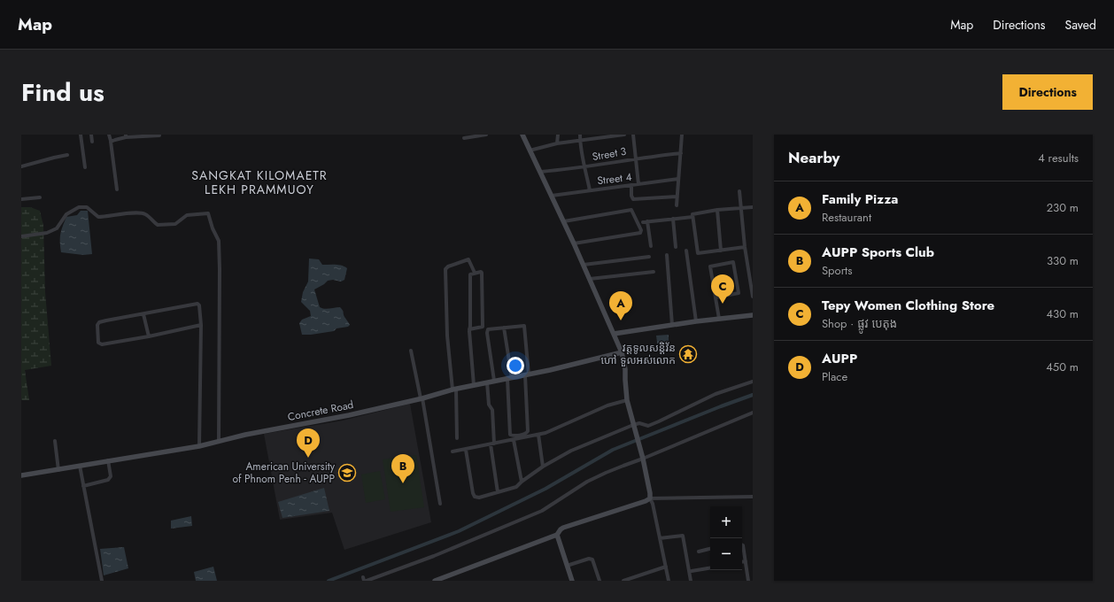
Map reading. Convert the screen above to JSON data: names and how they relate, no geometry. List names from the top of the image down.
{
  "streets": {
    "street": ["Street 3", "Street 4", "Concrete Road"]
  },
  "districts": ["SANGKAT KILOMAETR LEKH PRAMMUOY"],
  "places": {
    "temple": ["វត្តទូលសន្តិវ័ន ហៅ ទួលអស់លោក"],
    "school or university": ["American University of Phnom Penh - AUPP"]
  },
  "page": {
    "header": "Map",
    "nav": ["Map", "Directions", "Saved"],
    "title": "Find us",
    "buttons": "Directions",
    "heading": ["Nearby", "4 results"],
    "list": [
      {
        "mark": "A",
        "name": "Family Pizza",
        "note": "Restaurant",
        "value": "230 m"
      },
      {
        "mark": "B",
        "name": "AUPP Sports Club",
        "note": "Sports",
        "value": "330 m"
      },
      {
        "mark": "C",
        "name": "Tepy Women Clothing Store",
        "note": "Shop · ផ្លូវ បេតុង",
        "value": "430 m"
      },
      {
        "mark": "D",
        "name": "AUPP",
        "note": "Place",
        "value": "450 m"
      }
    ],
    "pins": [
      "C",
      "A",
      "D",
      "B"
    ],
    "map_buttons": ["+", "−"]
  }
}
